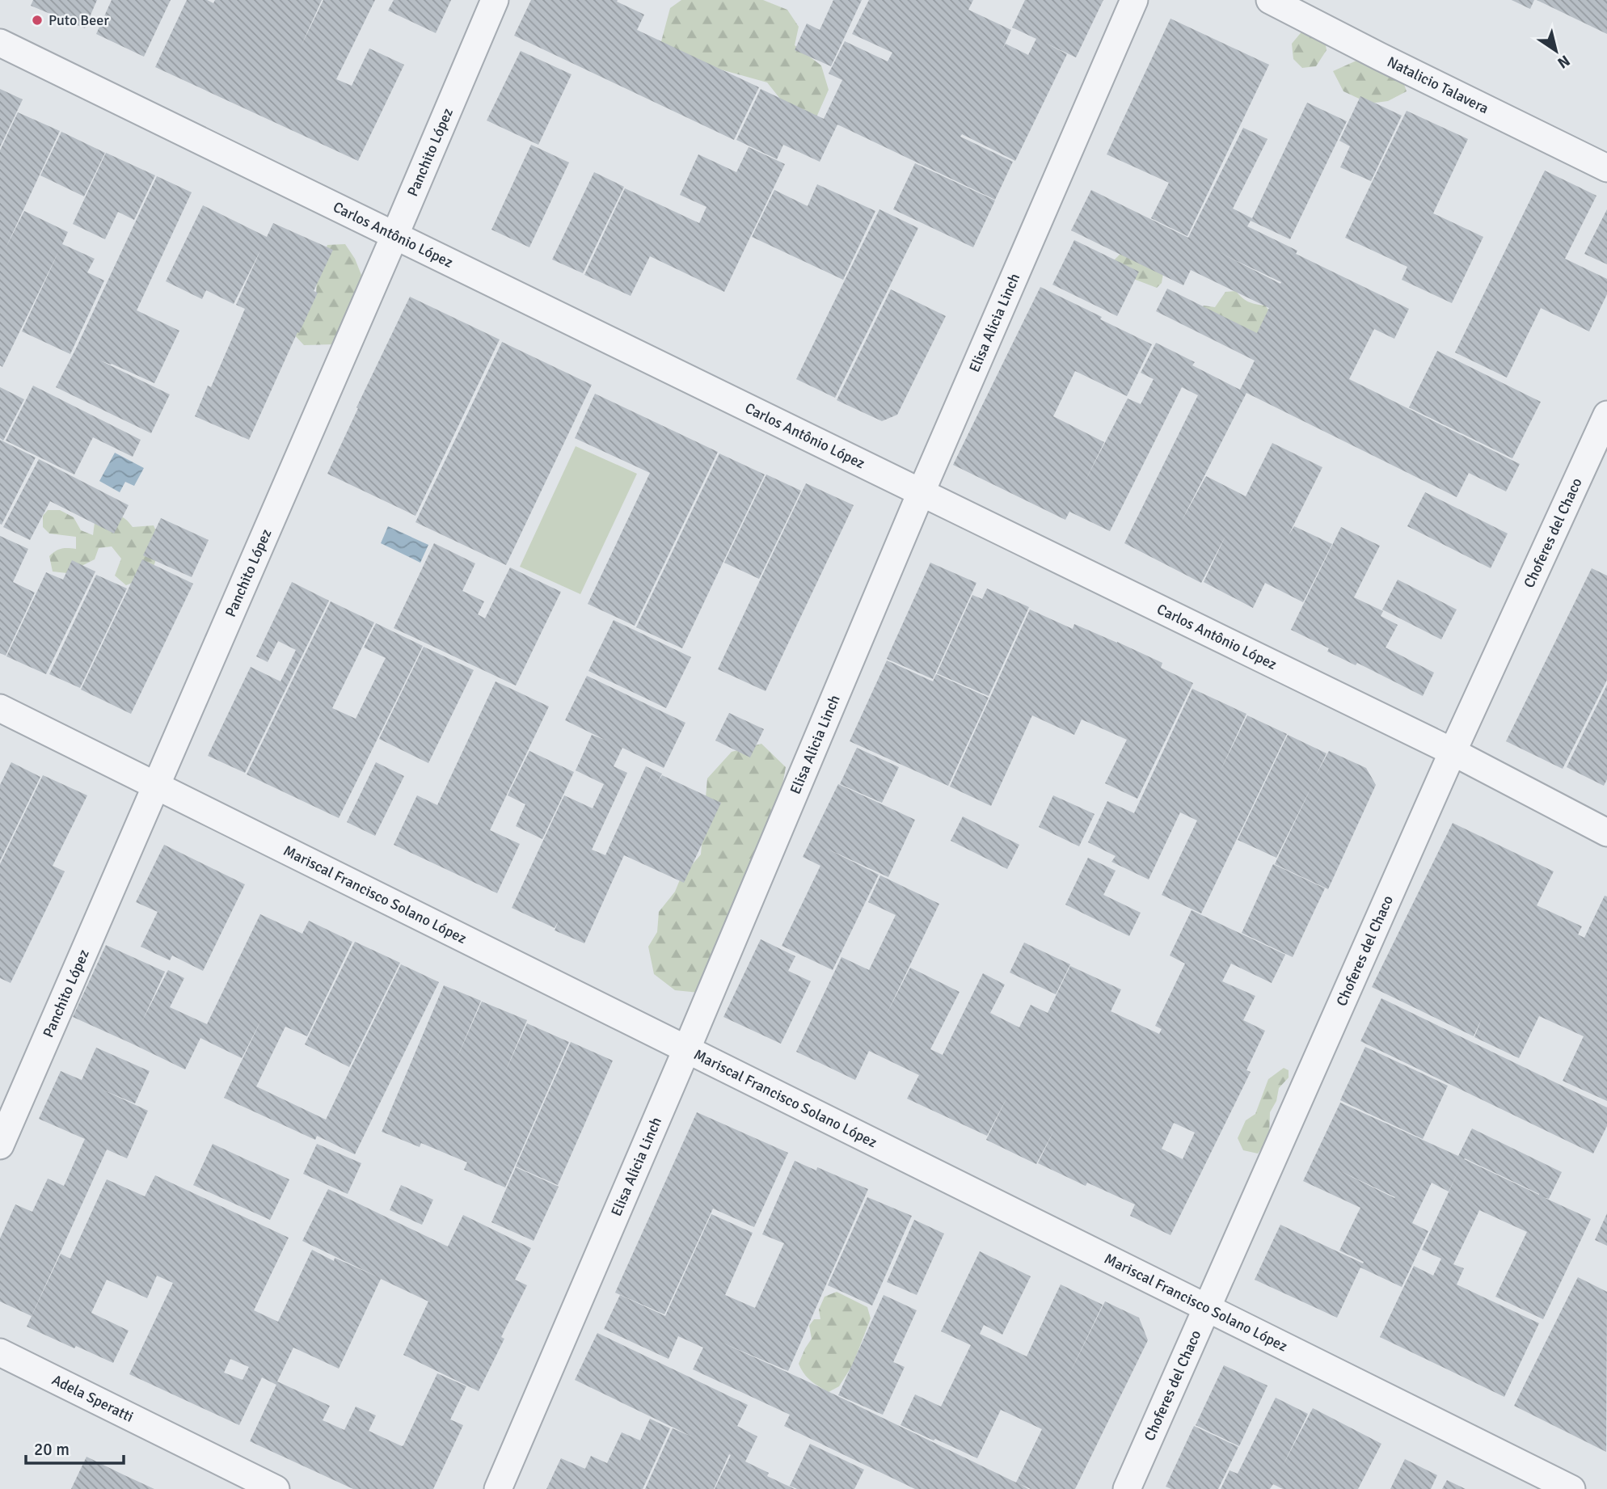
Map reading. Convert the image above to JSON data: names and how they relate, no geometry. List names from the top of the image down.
{
  "streets": {
    "street": [
      "Natalicio Talavera",
      "Panchito López",
      "Carlos Antônio López",
      "Elisa Alicia Linch",
      "Choferes del Chaco",
      "Mariscal Francisco Solano López",
      "Adela Speratti"
    ]
  },
  "crossings": [
    ["Panchito López", "Carlos Antônio López"],
    ["Panchito López", "Mariscal Francisco Solano López"],
    ["Carlos Antônio López", "Elisa Alicia Linch"],
    ["Carlos Antônio López", "Choferes del Chaco"],
    ["Elisa Alicia Linch", "Mariscal Francisco Solano López"],
    ["Choferes del Chaco", "Mariscal Francisco Solano López"]
  ],
  "places": ["Puto Beer"],
  "scale_bar": "20 m",
  "north": "bottom right"
}
